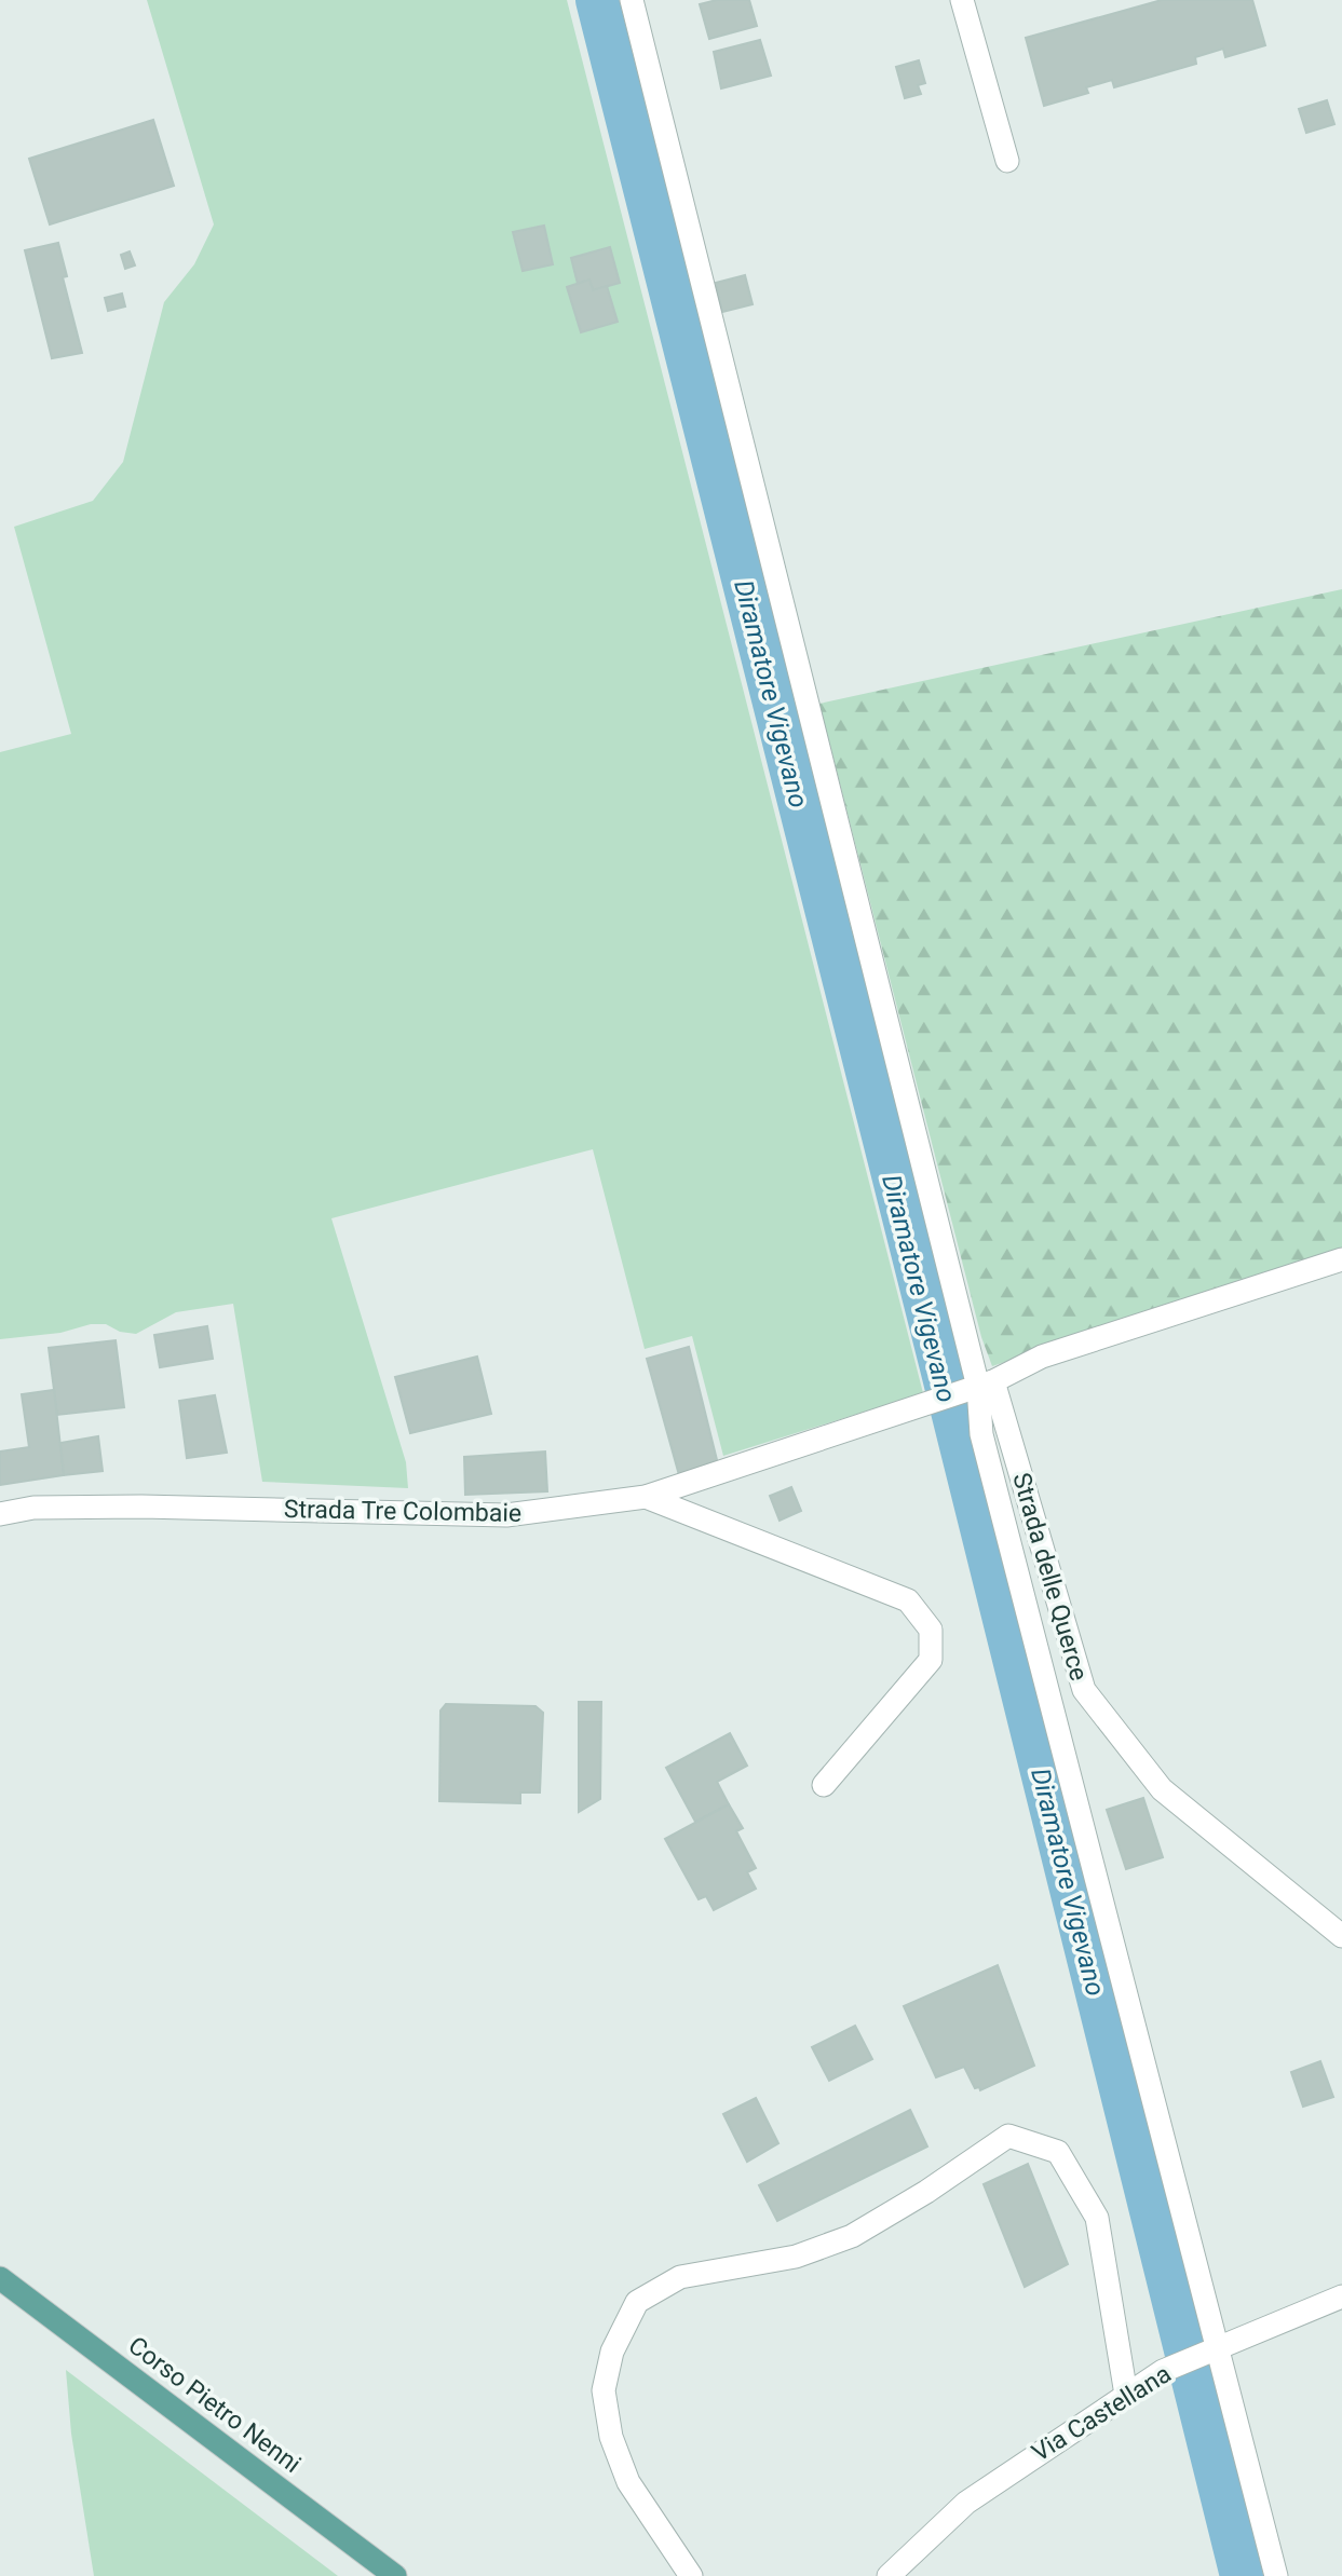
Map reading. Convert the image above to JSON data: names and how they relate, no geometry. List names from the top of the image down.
{
  "streets": {
    "main road": ["Corso Pietro Nenni"],
    "street": ["Strada Tre Colombaie", "Strada delle Querce", "Via Castellana"]
  },
  "crossings": [
    ["Strada Tre Colombaie", "Strada delle Querce"]
  ],
  "water": ["Diramatore Vigevano"]
}
